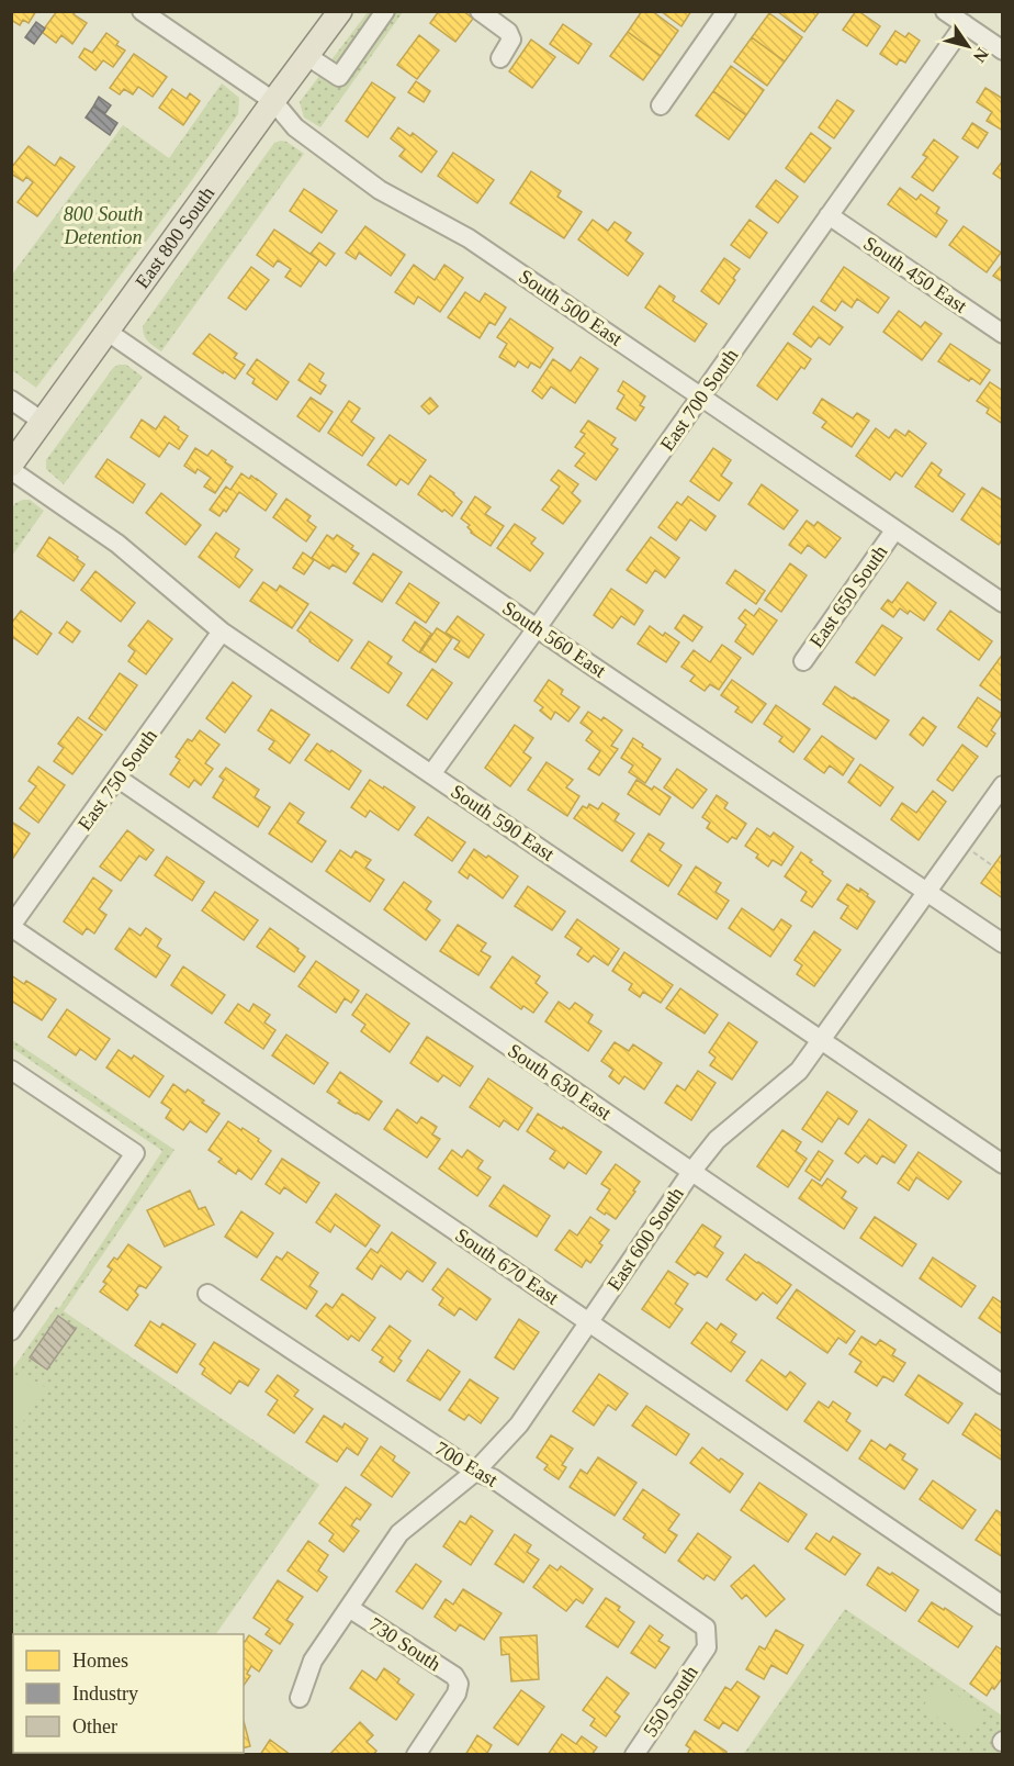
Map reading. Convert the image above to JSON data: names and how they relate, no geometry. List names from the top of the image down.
{
  "streets": {
    "main road": ["East 800 South"],
    "street": [
      "South 450 East",
      "South 500 East",
      "East 700 South",
      "East 650 South",
      "South 560 East",
      "East 750 South",
      "South 590 East",
      "South 630 East",
      "East 600 South",
      "South 670 East",
      "700 East",
      "730 South",
      "550 South"
    ]
  },
  "crossings": [
    ["East 800 South", "South 500 East"],
    ["East 800 South", "South 560 East"],
    ["East 800 South", "South 590 East"],
    ["South 450 East", "East 700 South"],
    ["South 500 East", "East 700 South"],
    ["South 500 East", "East 650 South"],
    ["East 700 South", "South 560 East"],
    ["East 700 South", "South 590 East"],
    ["South 560 East", "East 600 South"],
    ["East 750 South", "South 590 East"],
    ["East 750 South", "South 630 East"],
    ["East 750 South", "South 670 East"],
    ["South 590 East", "East 600 South"],
    ["South 630 East", "East 600 South"],
    ["East 600 South", "South 670 East"],
    ["East 600 South", "700 East"],
    ["East 600 South", "730 South"],
    ["700 East", "550 South"]
  ],
  "parks": ["800 South Detention"],
  "legend": ["Homes", "Industry", "Other"],
  "north": "bottom right"
}
